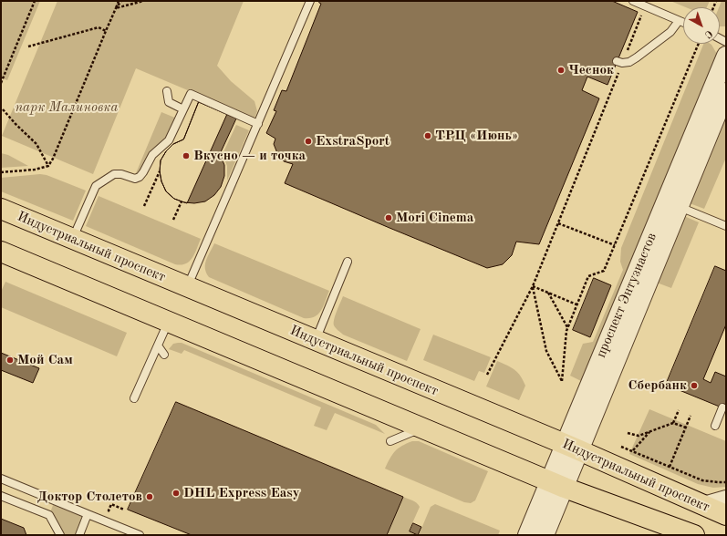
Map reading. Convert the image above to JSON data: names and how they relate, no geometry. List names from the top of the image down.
{
  "streets": {
    "main road": ["Индустриальный проспект"],
    "street": ["проспект Энтузиастов"]
  },
  "crossings": [
    ["Индустриальный проспект", "проспект Энтузиастов"]
  ],
  "parks": ["парк Малиновка"],
  "places": [
    "Чеснок",
    "ТРЦ «Июнь»",
    "ExstraSport",
    "Вкусно — и точка",
    "Mori Cinema",
    "Мой Сам",
    "Сбербанк",
    "DHL Express Easy",
    "Доктор Столетов"
  ],
  "north": "bottom right"
}
